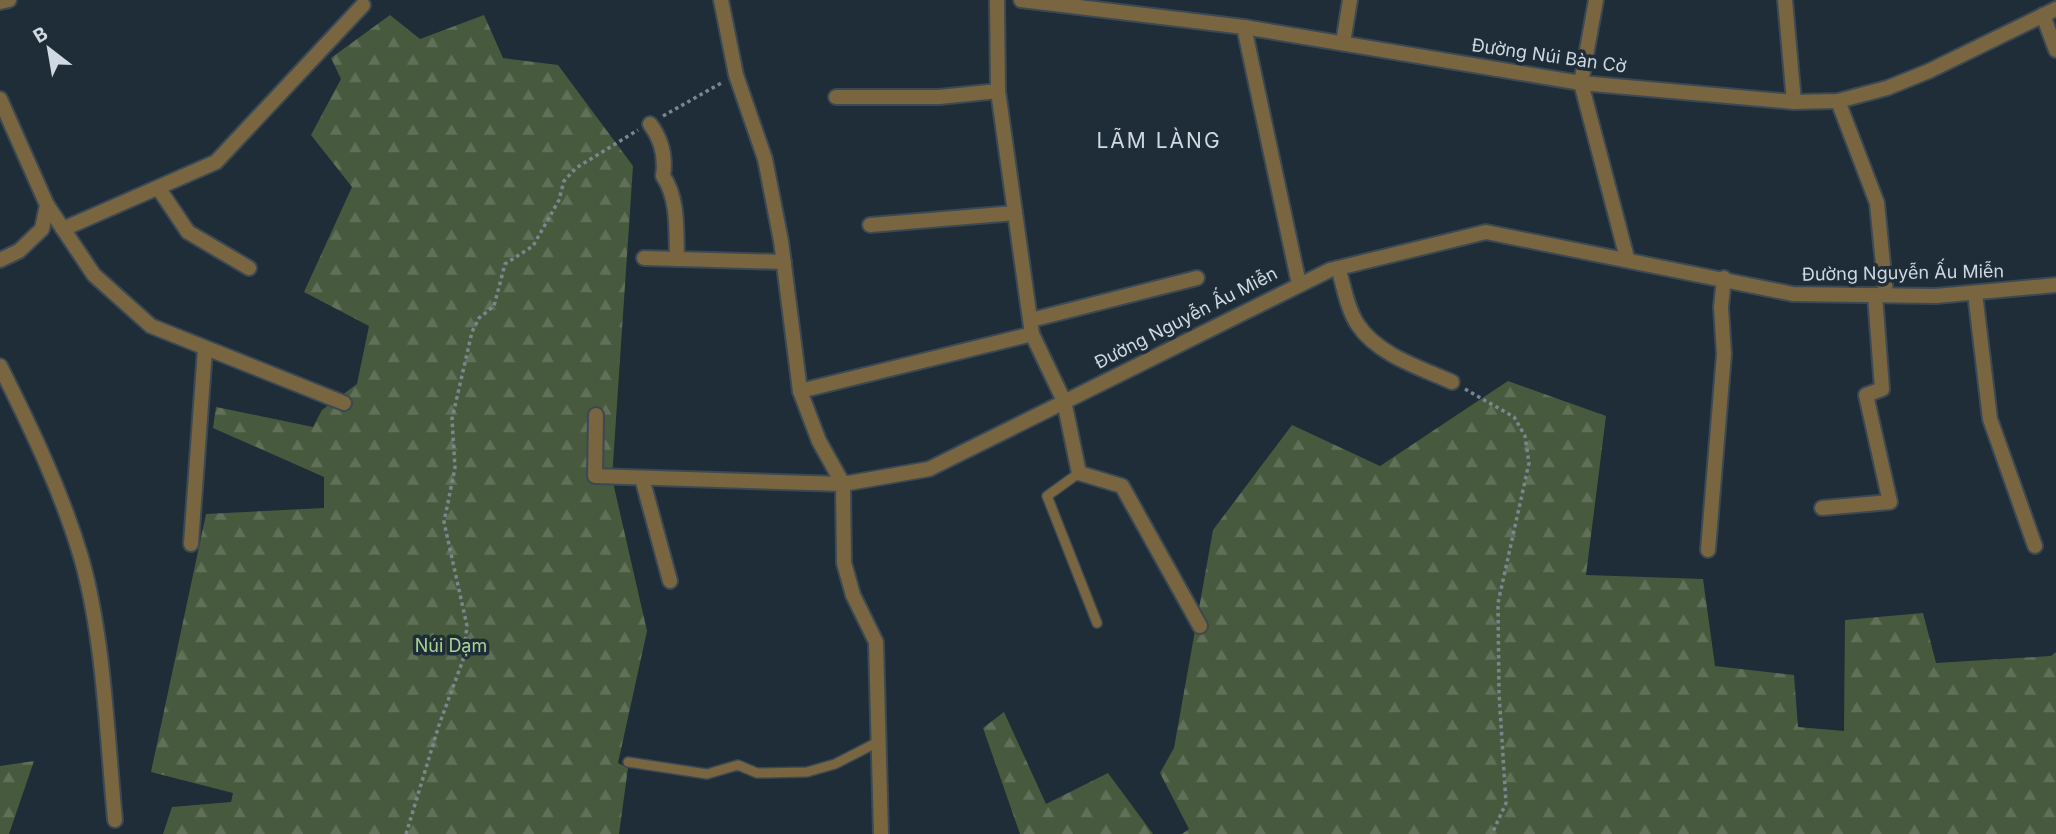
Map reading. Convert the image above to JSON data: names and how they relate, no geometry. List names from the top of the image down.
{
  "streets": {
    "street": ["Đường Núi Bàn Cờ", "Đường Nguyễn Ấu Miễn"]
  },
  "districts": ["LÃM LÀNG"],
  "parks": ["Núi Dạm"],
  "north": "top left"
}
